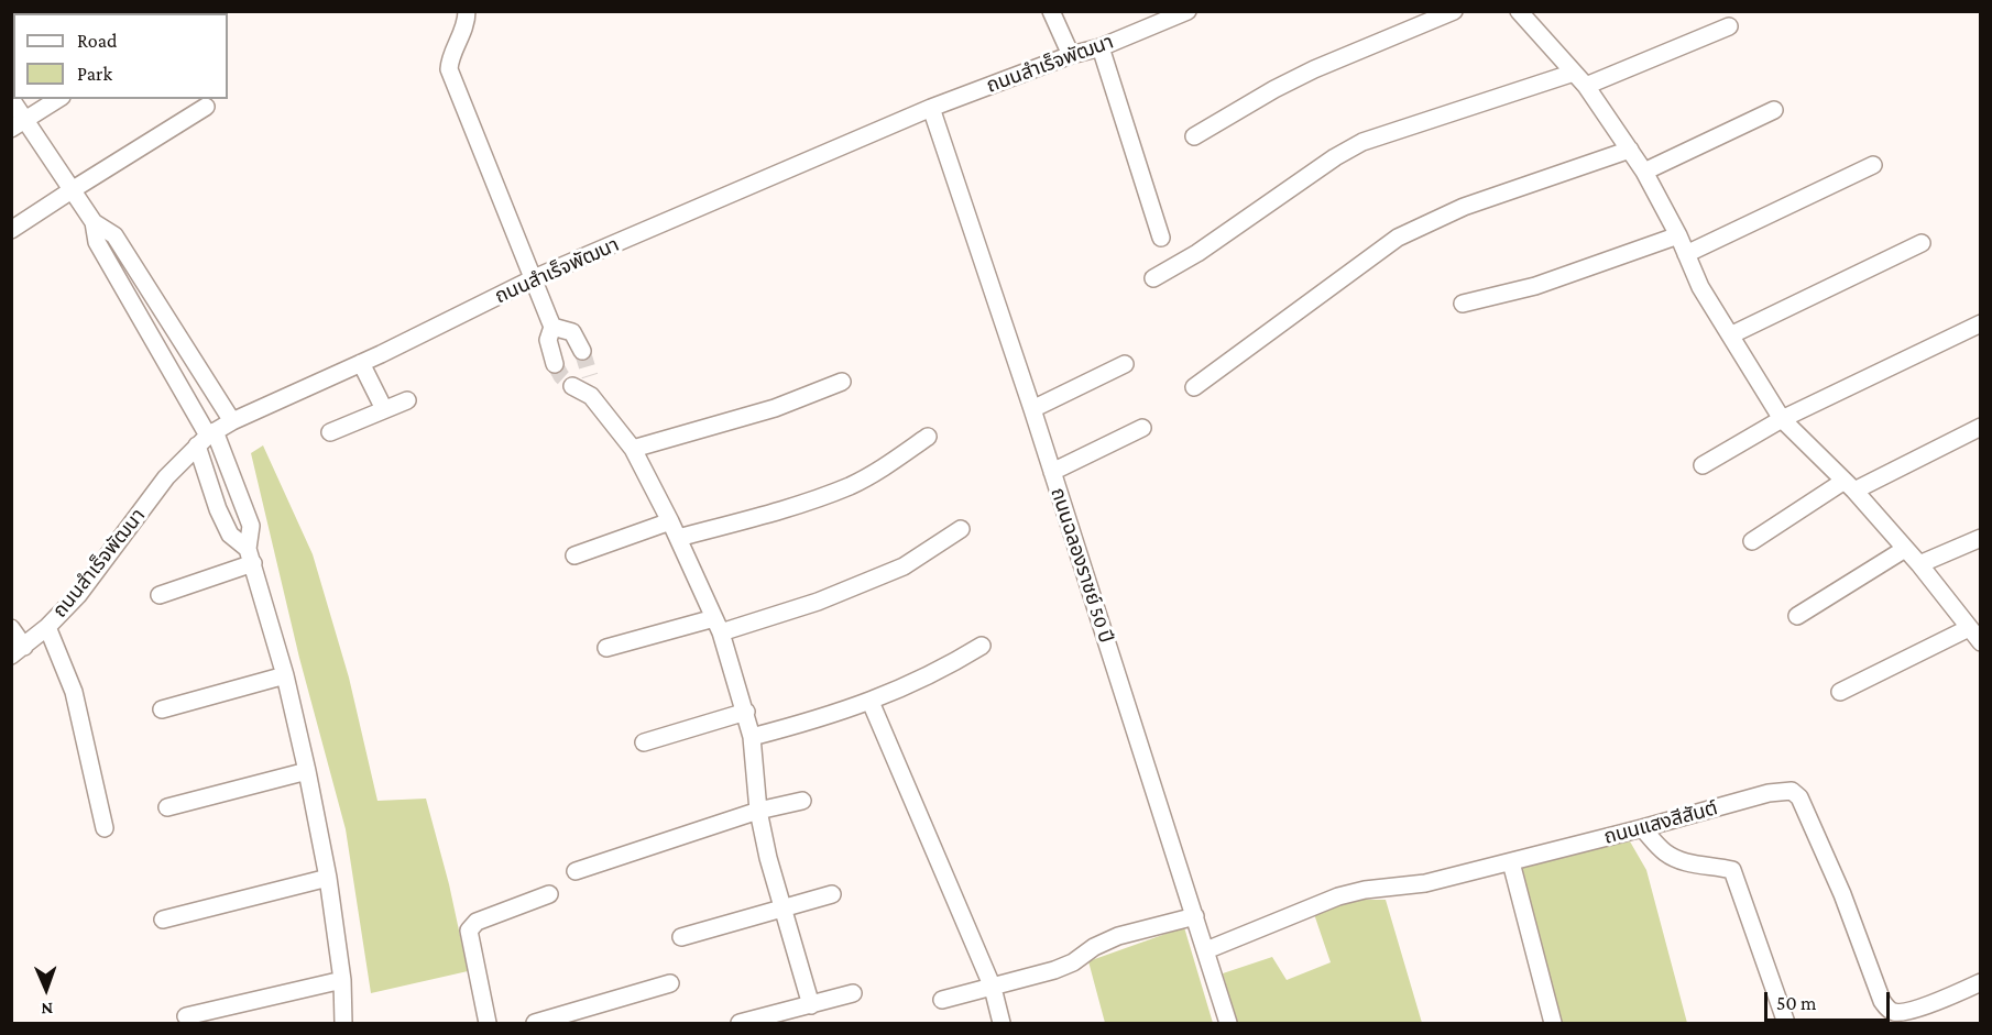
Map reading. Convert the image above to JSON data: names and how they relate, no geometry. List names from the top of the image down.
{
  "streets": {
    "street": ["ถนนสำเร็จพัฒนา", "ถนนฉลองราชย์ 50 ปี", "ถนนแสงสีสันต์"]
  },
  "crossings": [
    ["ถนนสำเร็จพัฒนา", "ถนนฉลองราชย์ 50 ปี"],
    ["ถนนฉลองราชย์ 50 ปี", "ถนนแสงสีสันต์"]
  ],
  "legend": ["Road", "Park"],
  "scale_bar": "50 m",
  "north": "bottom"
}
